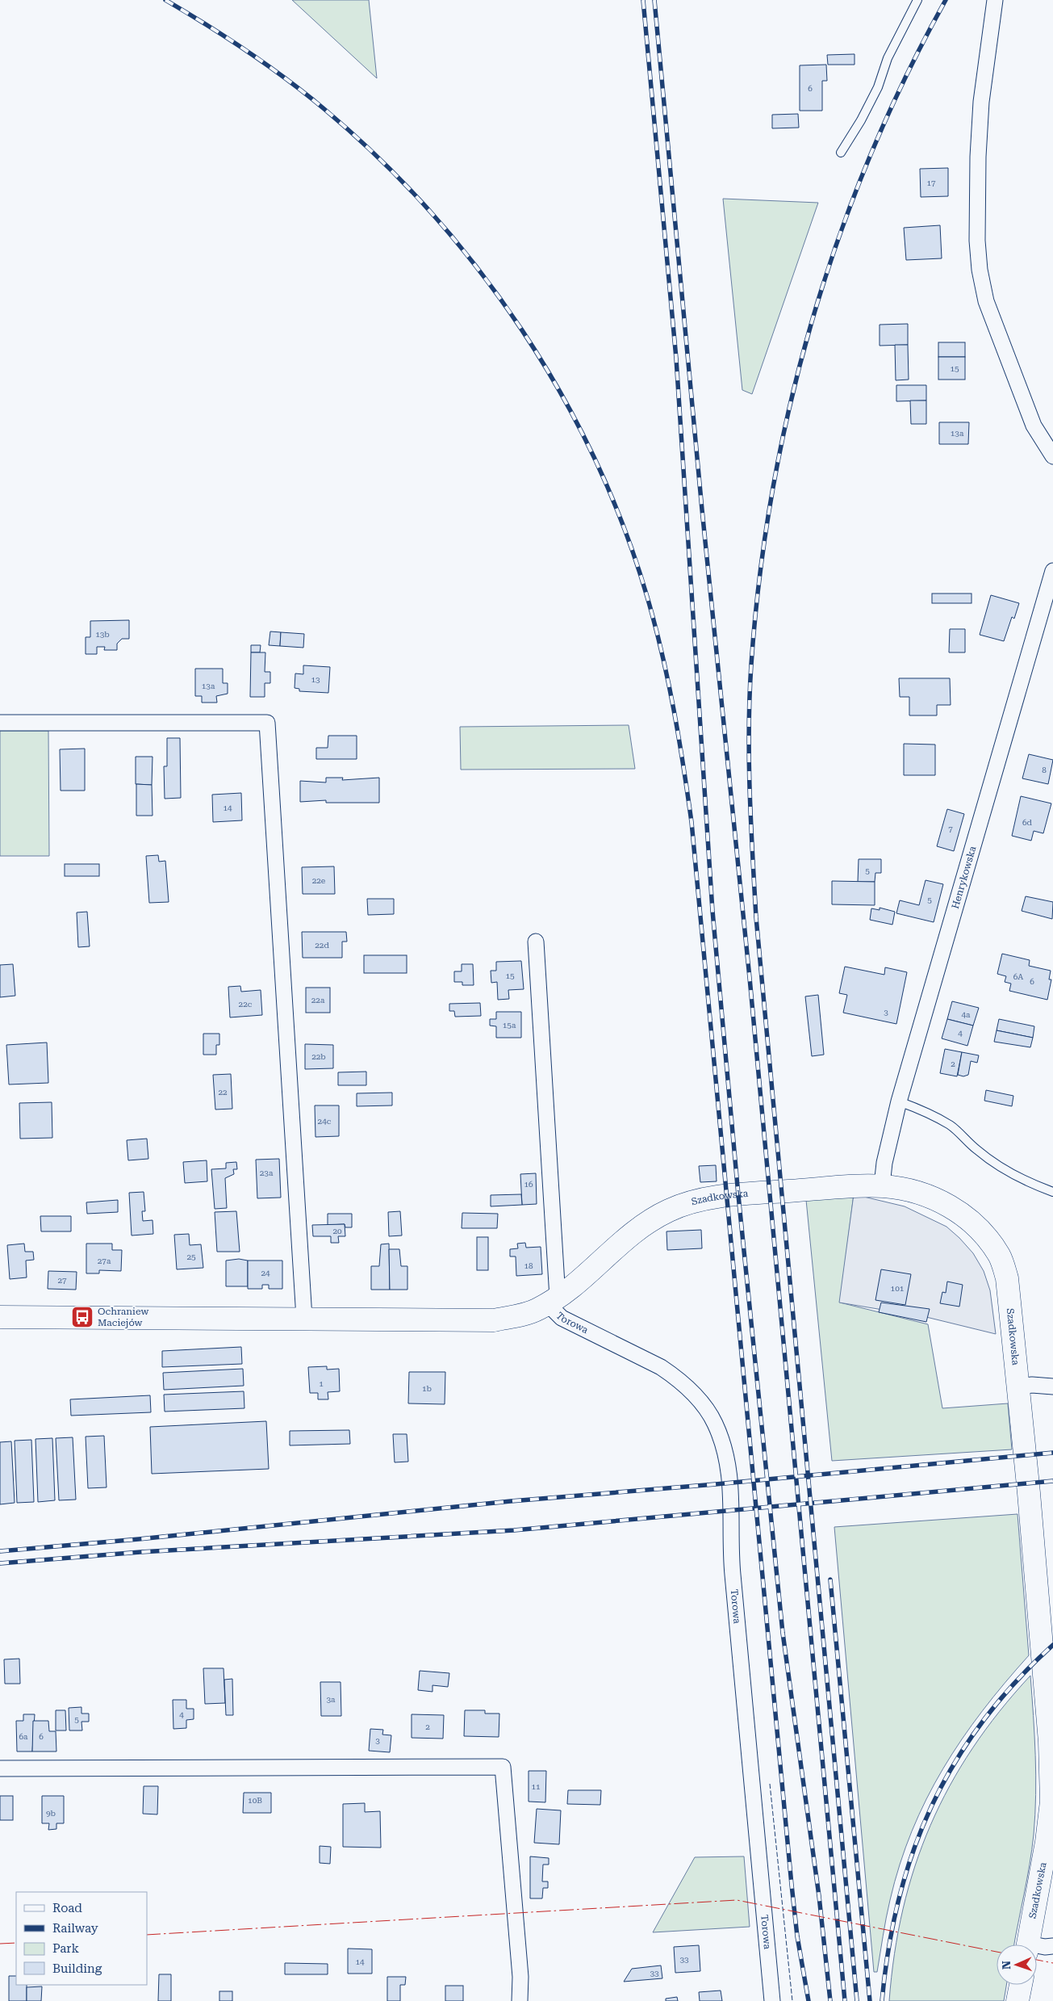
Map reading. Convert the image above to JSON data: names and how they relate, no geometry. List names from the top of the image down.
{
  "streets": {
    "street": ["Henrykowska", "Szadkowska", "Torowa"]
  },
  "crossings": [
    ["Henrykowska", "Szadkowska"],
    ["Szadkowska", "Torowa"]
  ],
  "places": {
    "bus stop": ["Ochraniew Maciejów"]
  },
  "house_numbers": [
    "6",
    "17",
    "15",
    "13a",
    "13b",
    "13",
    "13a",
    "8",
    "14",
    "6d",
    "7",
    "5",
    "22e",
    "5",
    "22d",
    "15",
    "6A",
    "6",
    "22a",
    "22c",
    "3",
    "4a",
    "15a",
    "4",
    "22b",
    "2",
    "22",
    "24c",
    "23a",
    "16",
    "20",
    "25",
    "27a",
    "18",
    "24",
    "27",
    "101",
    "1",
    "1b",
    "3a",
    "4",
    "5",
    "2",
    "6a",
    "6",
    "3",
    "11",
    "10B",
    "9b",
    "33",
    "14",
    "33"
  ],
  "legend": [
    "Road",
    "Railway",
    "Park",
    "Building"
  ],
  "north": "left"
}
